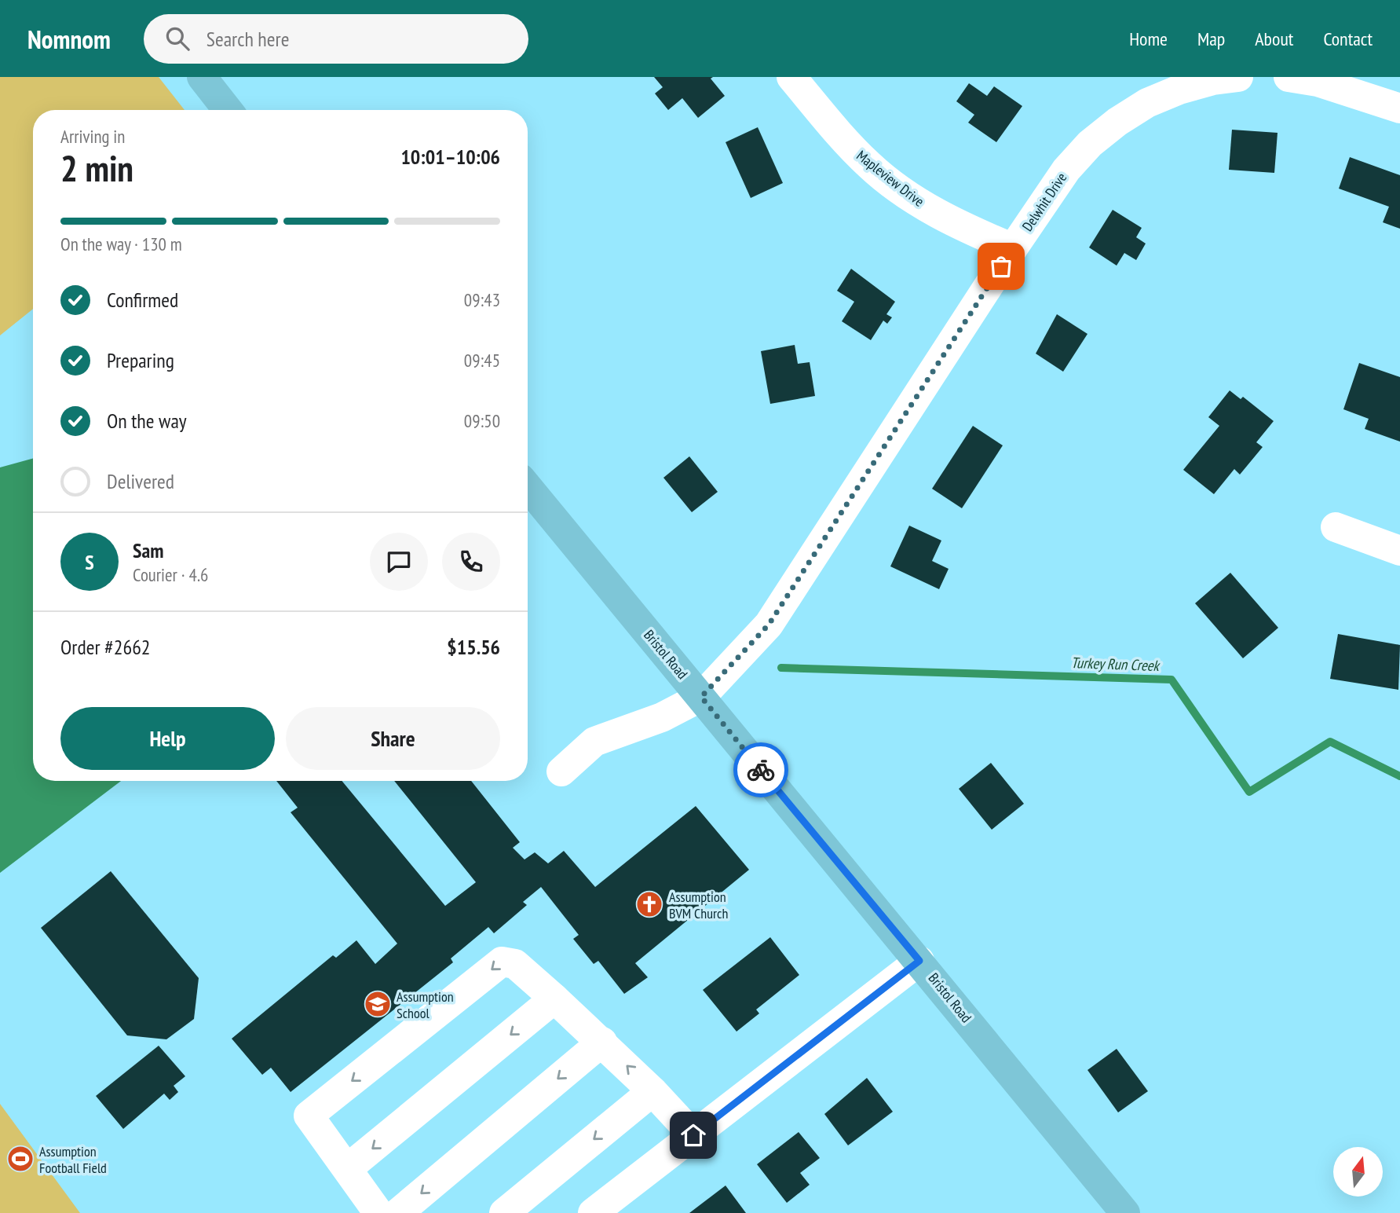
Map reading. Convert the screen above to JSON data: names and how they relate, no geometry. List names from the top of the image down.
{
  "streets": {
    "main road": ["Bristol Road"],
    "street": ["Mapleview Drive", "Delwhit Drive"]
  },
  "crossings": [
    ["Mapleview Drive", "Delwhit Drive"],
    ["Delwhit Drive", "Bristol Road"]
  ],
  "water": ["Turkey Run Creek"],
  "places": {
    "church": ["Assumption BVM Church"],
    "school or university": ["Assumption School"],
    "sports": ["Assumption Football Field"]
  },
  "north": "top",
  "page": {
    "header": "Nomnom",
    "search": "Search here",
    "nav": [
      "Home",
      "Map",
      "About",
      "Contact"
    ],
    "heading": ["2 min", "Arriving in", "10:01–10:06"],
    "panel": [
      "Sam",
      "Courier · 4.6",
      "Order #2662",
      "$15.56"
    ],
    "bar": "On the way · 130 m",
    "list": [
      ["Confirmed", "09:43"],
      ["Preparing", "09:45"],
      ["On the way", "09:50"],
      "Delivered"
    ],
    "round": "S",
    "buttons": ["Help", "Share"]
  }
}
